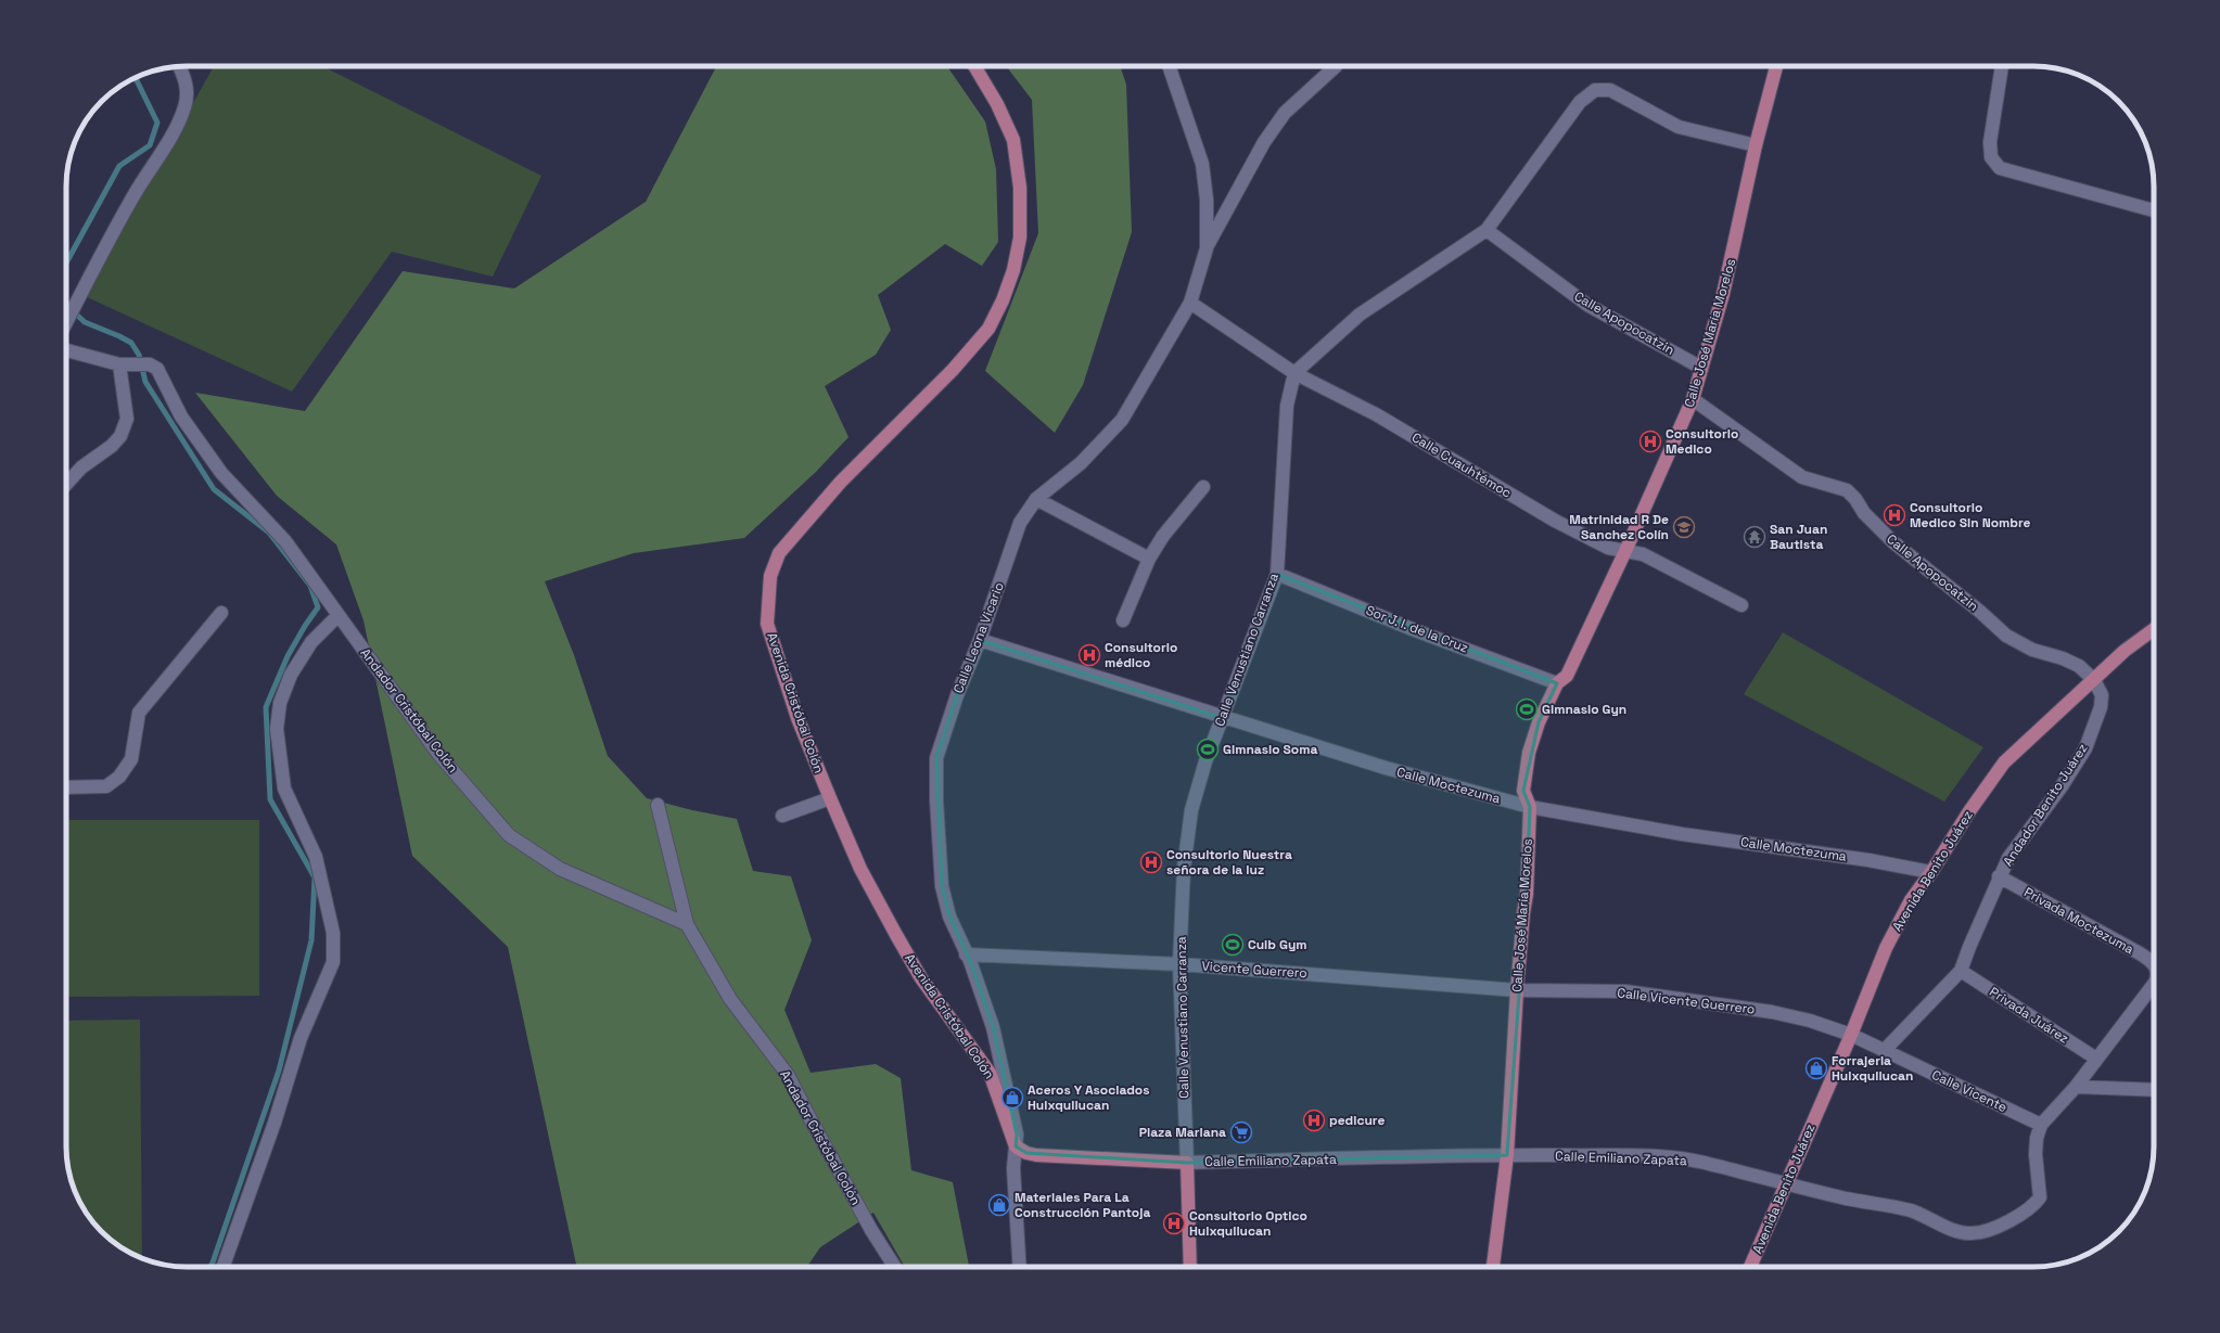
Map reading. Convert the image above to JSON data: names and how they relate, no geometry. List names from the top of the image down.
{
  "streets": {
    "main road": ["Calle José María Morelos", "Avenida Cristóbal Colón", "Avenida Benito Juárez"],
    "street": [
      "Calle Apopocatzin",
      "Calle Cuauhtémoc",
      "Sor J. I. de la Cruz",
      "Calle Leona Vicario",
      "Calle Venustiano Carranza",
      "Andador Cristóbal Colón",
      "Calle Moctezuma",
      "Andador Benito Juárez",
      "Privada Moctezuma",
      "Vicente Guerrero",
      "Calle Vicente Guerrero",
      "Privada Juárez",
      "Calle Vicente",
      "Calle Emiliano Zapata"
    ]
  },
  "crossings": [
    ["Calle Apopocatzin", "Calle José María Morelos"],
    ["Calle Apopocatzin", "Andador Benito Juárez"],
    ["Calle Apopocatzin", "Avenida Benito Juárez"],
    ["Calle José María Morelos", "Calle Cuauhtémoc"],
    ["Calle José María Morelos", "Sor J. I. de la Cruz"],
    ["Calle José María Morelos", "Calle Moctezuma"],
    ["Calle José María Morelos", "Vicente Guerrero"],
    ["Calle José María Morelos", "Calle Vicente Guerrero"],
    ["Calle José María Morelos", "Calle Emiliano Zapata"],
    ["Calle Cuauhtémoc", "Calle Leona Vicario"],
    ["Calle Cuauhtémoc", "Calle Venustiano Carranza"],
    ["Sor J. I. de la Cruz", "Calle Venustiano Carranza"],
    ["Calle Leona Vicario", "Avenida Cristóbal Colón"],
    ["Calle Leona Vicario", "Calle Moctezuma"],
    ["Calle Leona Vicario", "Vicente Guerrero"],
    ["Calle Venustiano Carranza", "Calle Moctezuma"],
    ["Calle Venustiano Carranza", "Vicente Guerrero"],
    ["Calle Venustiano Carranza", "Calle Emiliano Zapata"],
    ["Calle Moctezuma", "Avenida Benito Juárez"],
    ["Andador Benito Juárez", "Avenida Benito Juárez"],
    ["Andador Benito Juárez", "Privada Moctezuma"],
    ["Andador Benito Juárez", "Privada Juárez"],
    ["Andador Benito Juárez", "Calle Vicente"],
    ["Avenida Benito Juárez", "Calle Vicente Guerrero"],
    ["Avenida Benito Juárez", "Calle Vicente"],
    ["Avenida Benito Juárez", "Calle Emiliano Zapata"],
    ["Privada Moctezuma", "Privada Juárez"],
    ["Vicente Guerrero", "Calle Vicente Guerrero"],
    ["Calle Vicente Guerrero", "Calle Vicente"],
    ["Calle Vicente", "Calle Emiliano Zapata"]
  ],
  "places": {
    "hospital": [
      "Consultorio Medico",
      "Consultorio Medico Sin Nombre",
      "Consultorio médico",
      "Consultorio Nuestra señora de la luz",
      "pedicure",
      "Consultorio Optico Huixquilucan"
    ],
    "school or university": ["Matrinidad R De Sanchez Colín"],
    "temple": ["San Juan Bautista"],
    "sports": ["Gimnasio Gyn", "Gimnasio Soma", "Culb Gym"],
    "shop": ["Forrajeria Huixquilucan", "Aceros Y Asociados Huixquilucan", "Materiales Para La Construcción Pantoja"],
    "supermarket": ["Plaza Mariana"]
  }
}
